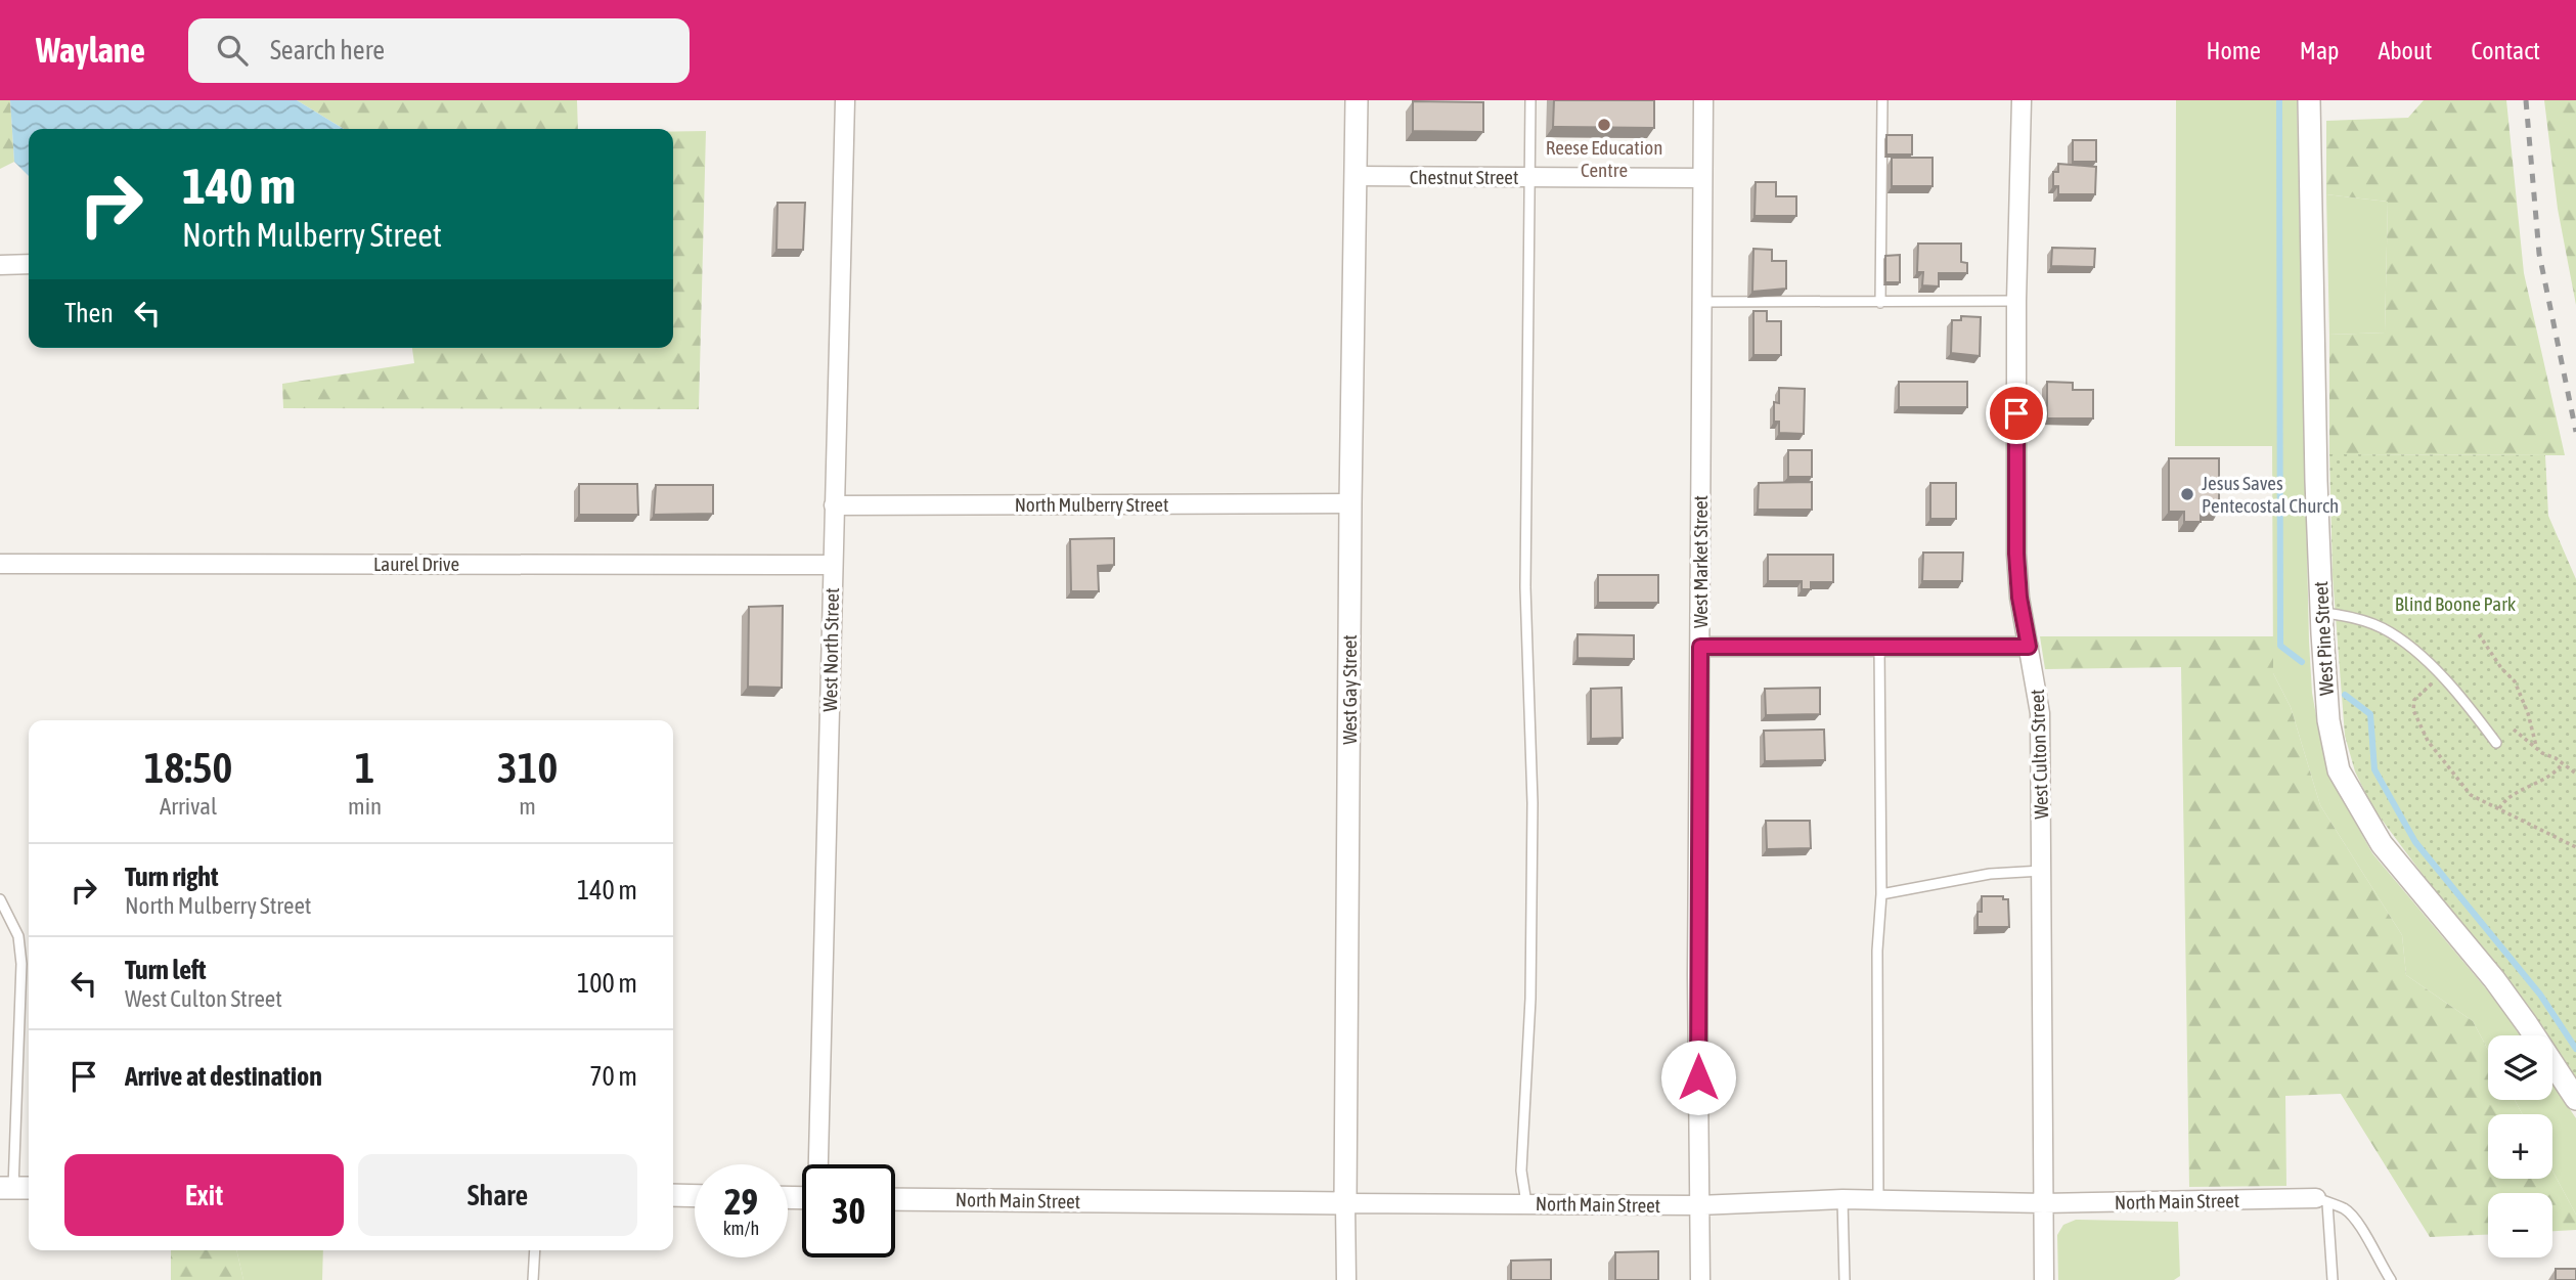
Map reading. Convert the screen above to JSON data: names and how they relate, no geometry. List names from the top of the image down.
{
  "streets": {
    "street": [
      "Chestnut Street",
      "North Mulberry Street",
      "West Market Street",
      "Laurel Drive",
      "West Pine Street",
      "West North Street",
      "West Gay Street",
      "West Culton Street",
      "North Main Street"
    ]
  },
  "crossings": [
    ["Chestnut Street", "West Market Street"],
    ["Chestnut Street", "West Gay Street"],
    ["North Mulberry Street", "West North Street"],
    ["North Mulberry Street", "West Gay Street"],
    ["West Market Street", "North Main Street"],
    ["Laurel Drive", "West North Street"],
    ["West Gay Street", "North Main Street"],
    ["West Culton Street", "North Main Street"]
  ],
  "parks": ["Blind Boone Park"],
  "places": ["Reese Education Centre", "Jesus Saves Pentecostal Church"],
  "page": {
    "header": "Waylane",
    "search": "Search here",
    "nav": [
      "Home",
      "Map",
      "About",
      "Contact"
    ],
    "turn": ["140 m", "North Mulberry Street"],
    "then": "Then",
    "eta": [
      "18:50",
      "Arrival",
      "1",
      "min",
      "310",
      "m"
    ],
    "list": [
      {
        "name": "Turn right",
        "note": "North Mulberry Street",
        "value": "140 m"
      },
      {
        "name": "Turn left",
        "note": "West Culton Street",
        "value": "100 m"
      },
      {
        "name": "Arrive at destination",
        "value": "70 m"
      }
    ],
    "map_buttons": ["+", "−"],
    "buttons": ["Exit", "Share"],
    "speed": "29 km/h",
    "limit": "30"
  }
}
